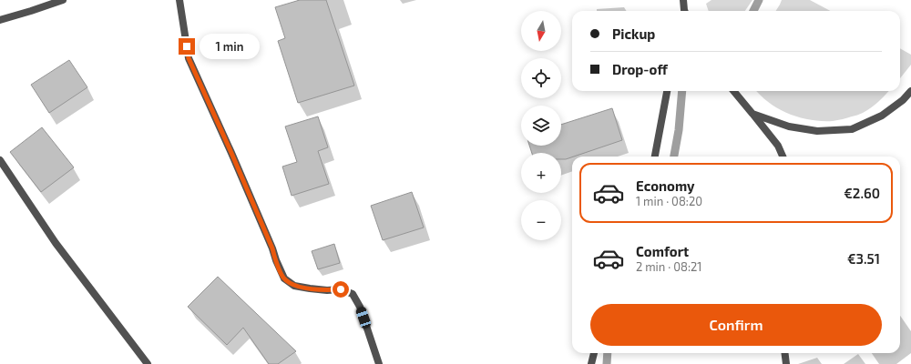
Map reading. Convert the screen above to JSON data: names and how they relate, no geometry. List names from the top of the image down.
{
  "north": "bottom",
  "page": {
    "map_buttons": ["+", "−"],
    "banner": ["Pickup", "Drop-off"],
    "bubble": "1 min",
    "list": [
      {
        "name": "Economy",
        "note": "1 min · 08:20",
        "value": "€2.60"
      },
      {
        "name": "Comfort",
        "note": "2 min · 08:21",
        "value": "€3.51"
      }
    ],
    "buttons": "Confirm"
  }
}
